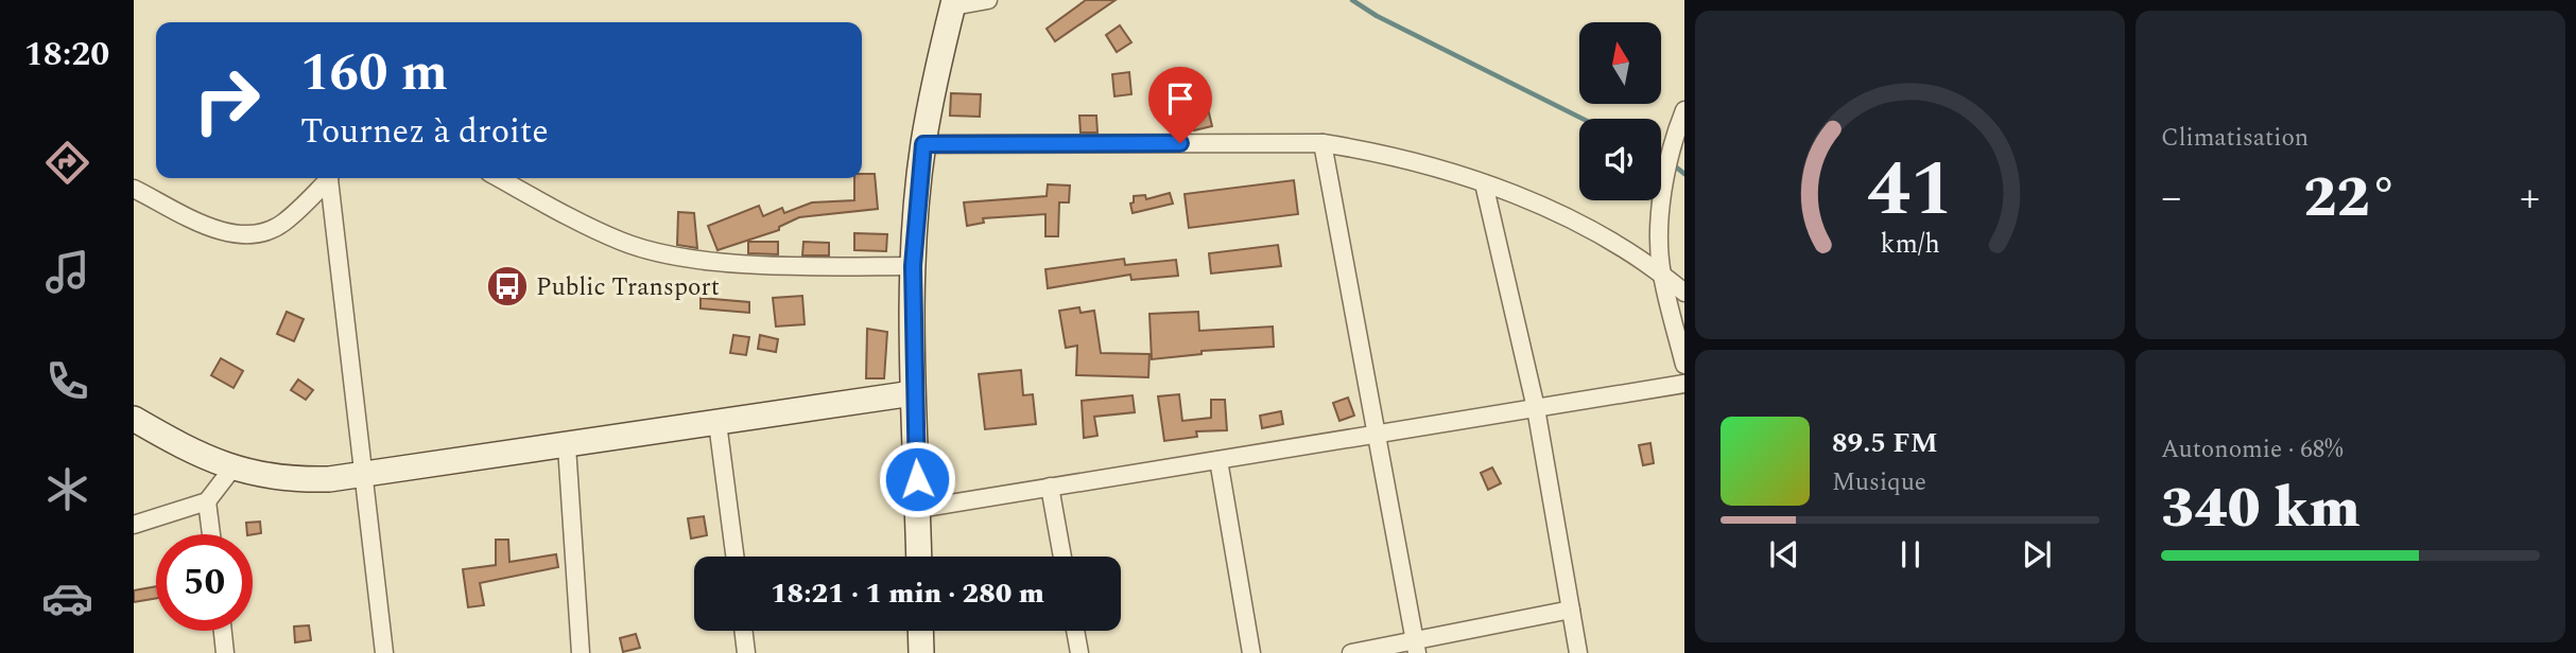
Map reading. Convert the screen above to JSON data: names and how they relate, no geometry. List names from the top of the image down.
{
  "places": {
    "bus stop": ["Public Transport"]
  },
  "north": "top",
  "page": {
    "tabs": "18:20",
    "tile": [
      "Climatisation",
      ["Autonomie · 68%", "340 km"]
    ],
    "turn": ["160 m", "Tournez à droite"],
    "heat": ["−", "22°", "+"],
    "song": ["89.5 FM", "Musique"],
    "limit": "50",
    "trip": "18:21 · 1 min · 280 m",
    "gauge": ["41", "km/h"]
  }
}
